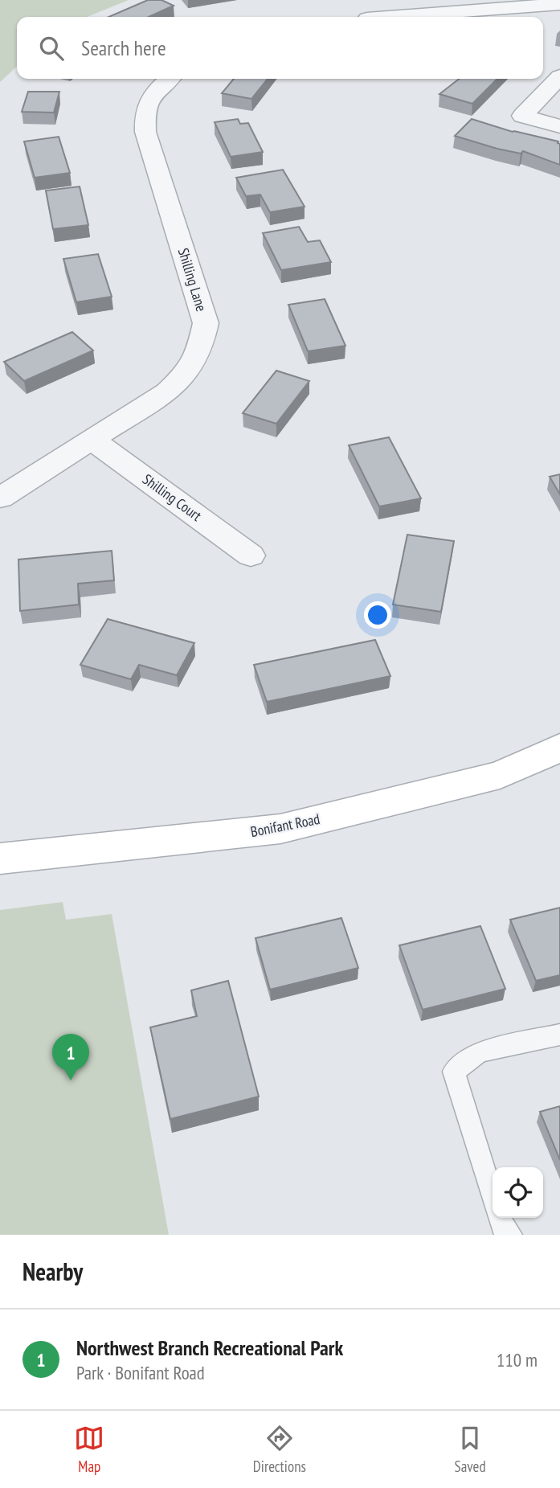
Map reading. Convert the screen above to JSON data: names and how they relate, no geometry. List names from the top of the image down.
{
  "streets": {
    "main road": ["Bonifant Road"],
    "street": ["Shilling Lane", "Shilling Court"]
  },
  "crossings": [
    ["Shilling Lane", "Shilling Court"]
  ],
  "page": {
    "search": "Search here",
    "pins": "1",
    "heading": "Nearby",
    "list": [
      {
        "mark": "1",
        "name": "Northwest Branch Recreational Park",
        "note": "Park · Bonifant Road",
        "value": "110 m"
      }
    ],
    "nav": ["Map", "Directions", "Saved"]
  }
}
